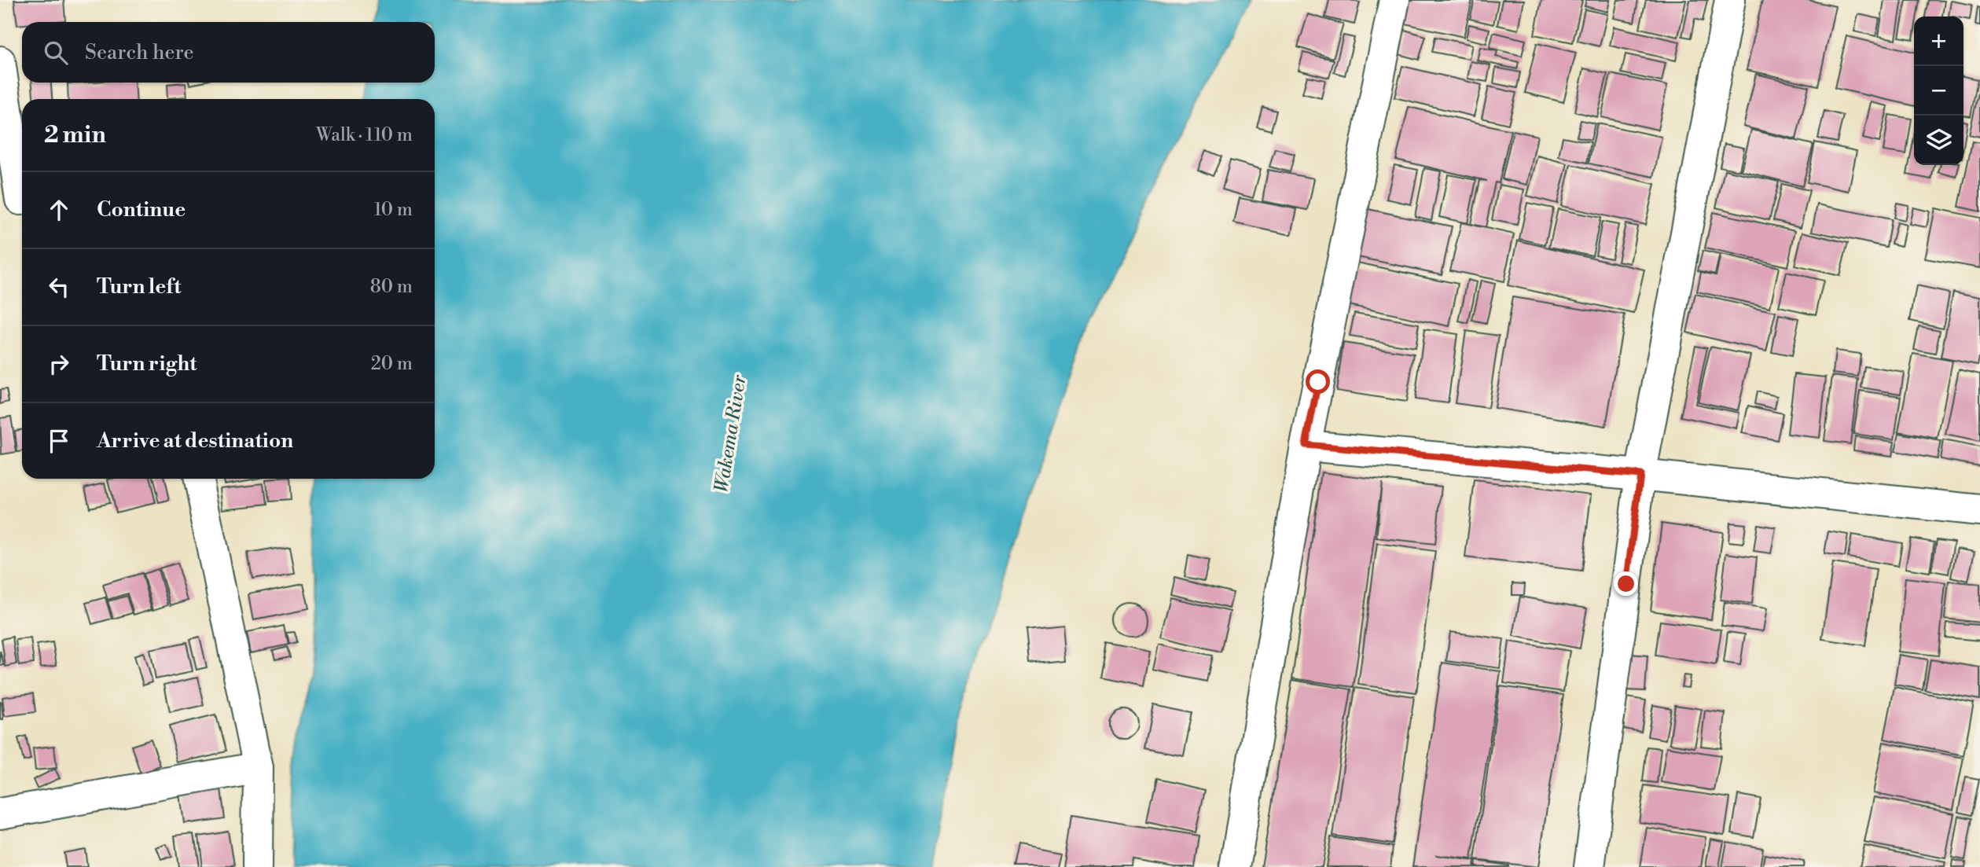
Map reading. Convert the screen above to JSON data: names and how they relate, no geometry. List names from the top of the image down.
{
  "water": ["Wakema River"],
  "page": {
    "map_buttons": ["+", "−"],
    "search": "Search here",
    "heading": ["2 min", "Walk · 110 m"],
    "list": [
      ["Continue", "10 m"],
      ["Turn left", "80 m"],
      ["Turn right", "20 m"],
      "Arrive at destination"
    ]
  }
}
